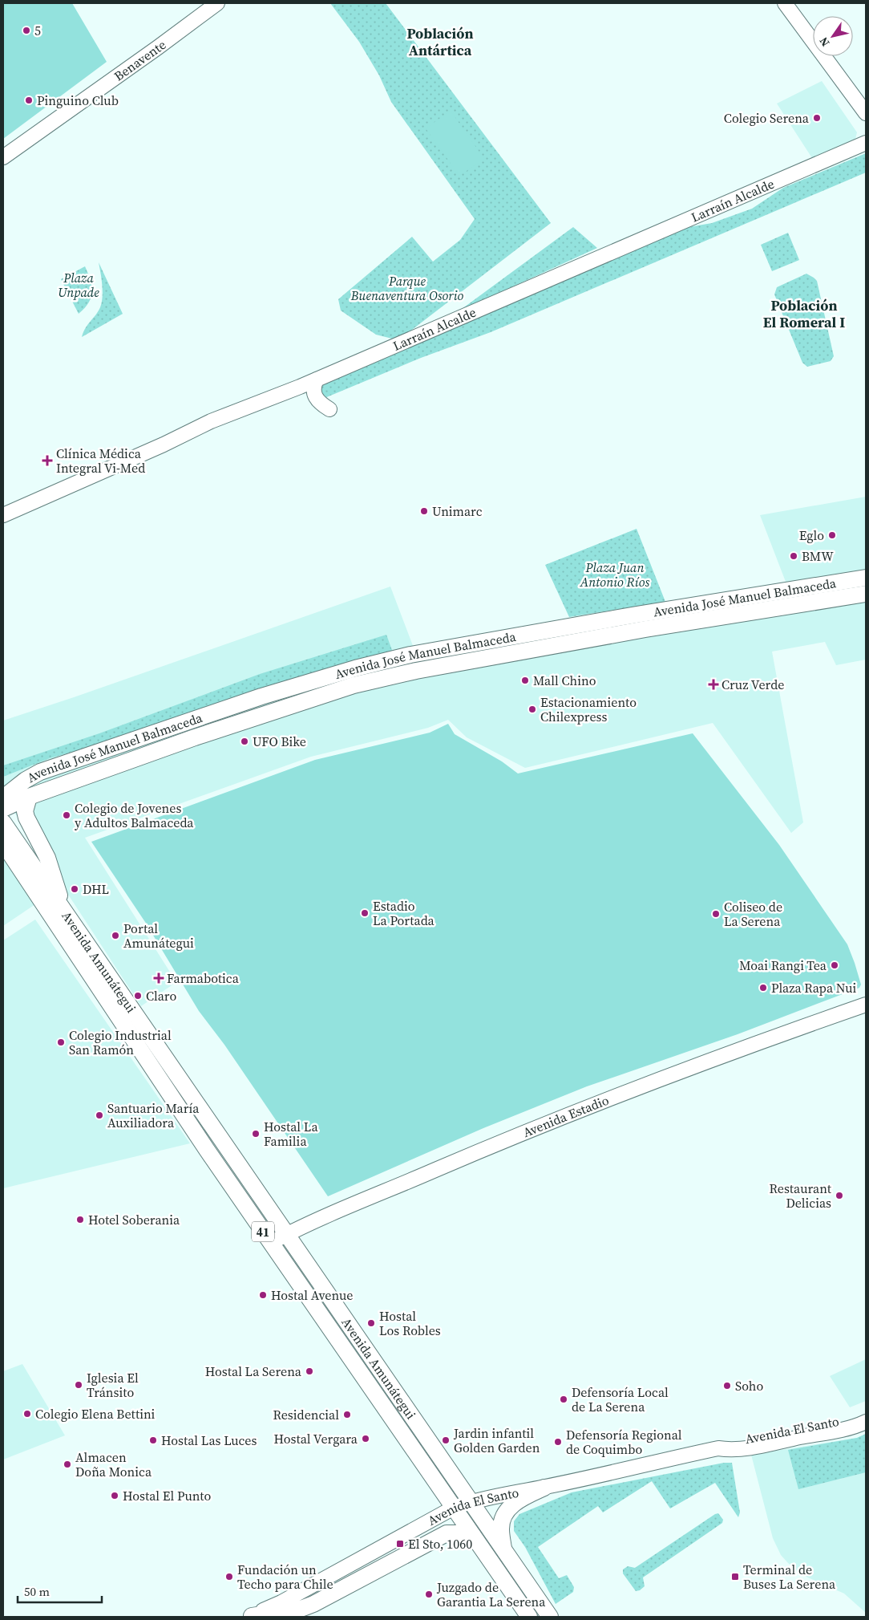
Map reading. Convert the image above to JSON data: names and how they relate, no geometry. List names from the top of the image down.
{
  "streets": {
    "main road": [
      "Benavente",
      "Larraín Alcalde",
      "Avenida José Manuel Balmaceda",
      "Avenida Amunátegui",
      "Avenida Estadio",
      "41",
      "Avenida El Santo"
    ]
  },
  "crossings": [
    ["Avenida Amunátegui", "Avenida Estadio"],
    ["Avenida Amunátegui", "Avenida El Santo"]
  ],
  "districts": ["Población Antártica", "Población El Romeral I"],
  "parks": ["Plaza Unpade", "Parque Buenaventura Osorio", "Plaza Juan Antonio Ríos"],
  "places": {
    "other": [
      "5",
      "Pinguino Club",
      "Colegio Serena",
      "Unimarc",
      "Eglo",
      "BMW",
      "Mall Chino",
      "Estacionamiento Chilexpress",
      "UFO Bike",
      "Colegio de Jovenes y Adultos Balmaceda",
      "DHL",
      "Estadio La Portada",
      "Coliseo de La Serena",
      "Portal Amunátegui",
      "Moai Rangi Tea",
      "Plaza Rapa Nui",
      "Claro",
      "Colegio Industrial San Ramón",
      "Santuario María Auxiliadora",
      "Hostal La Familia",
      "Restaurant Delicias",
      "Hotel Soberania",
      "Hostal Avenue",
      "Hostal Los Robles",
      "Hostal La Serena",
      "Iglesia El Tránsito",
      "Soho",
      "Defensoría Local de La Serena",
      "Colegio Elena Bettini",
      "Residencial",
      "Hostal Vergara",
      "Hostal Las Luces",
      "Jardin infantil Golden Garden",
      "Defensoría Regional de Coquimbo",
      "Almacen Doña Monica",
      "Hostal El Punto",
      "Fundación un Techo para Chile",
      "Juzgado de Garantia La Serena"
    ],
    "health": ["Clínica Médica Integral Vi-Med", "Cruz Verde", "Farmabotica"],
    "transit": ["El Sto, 1060", "Terminal de Buses La Serena"]
  },
  "scale_bar": "50 m",
  "north": "bottom left"
}
